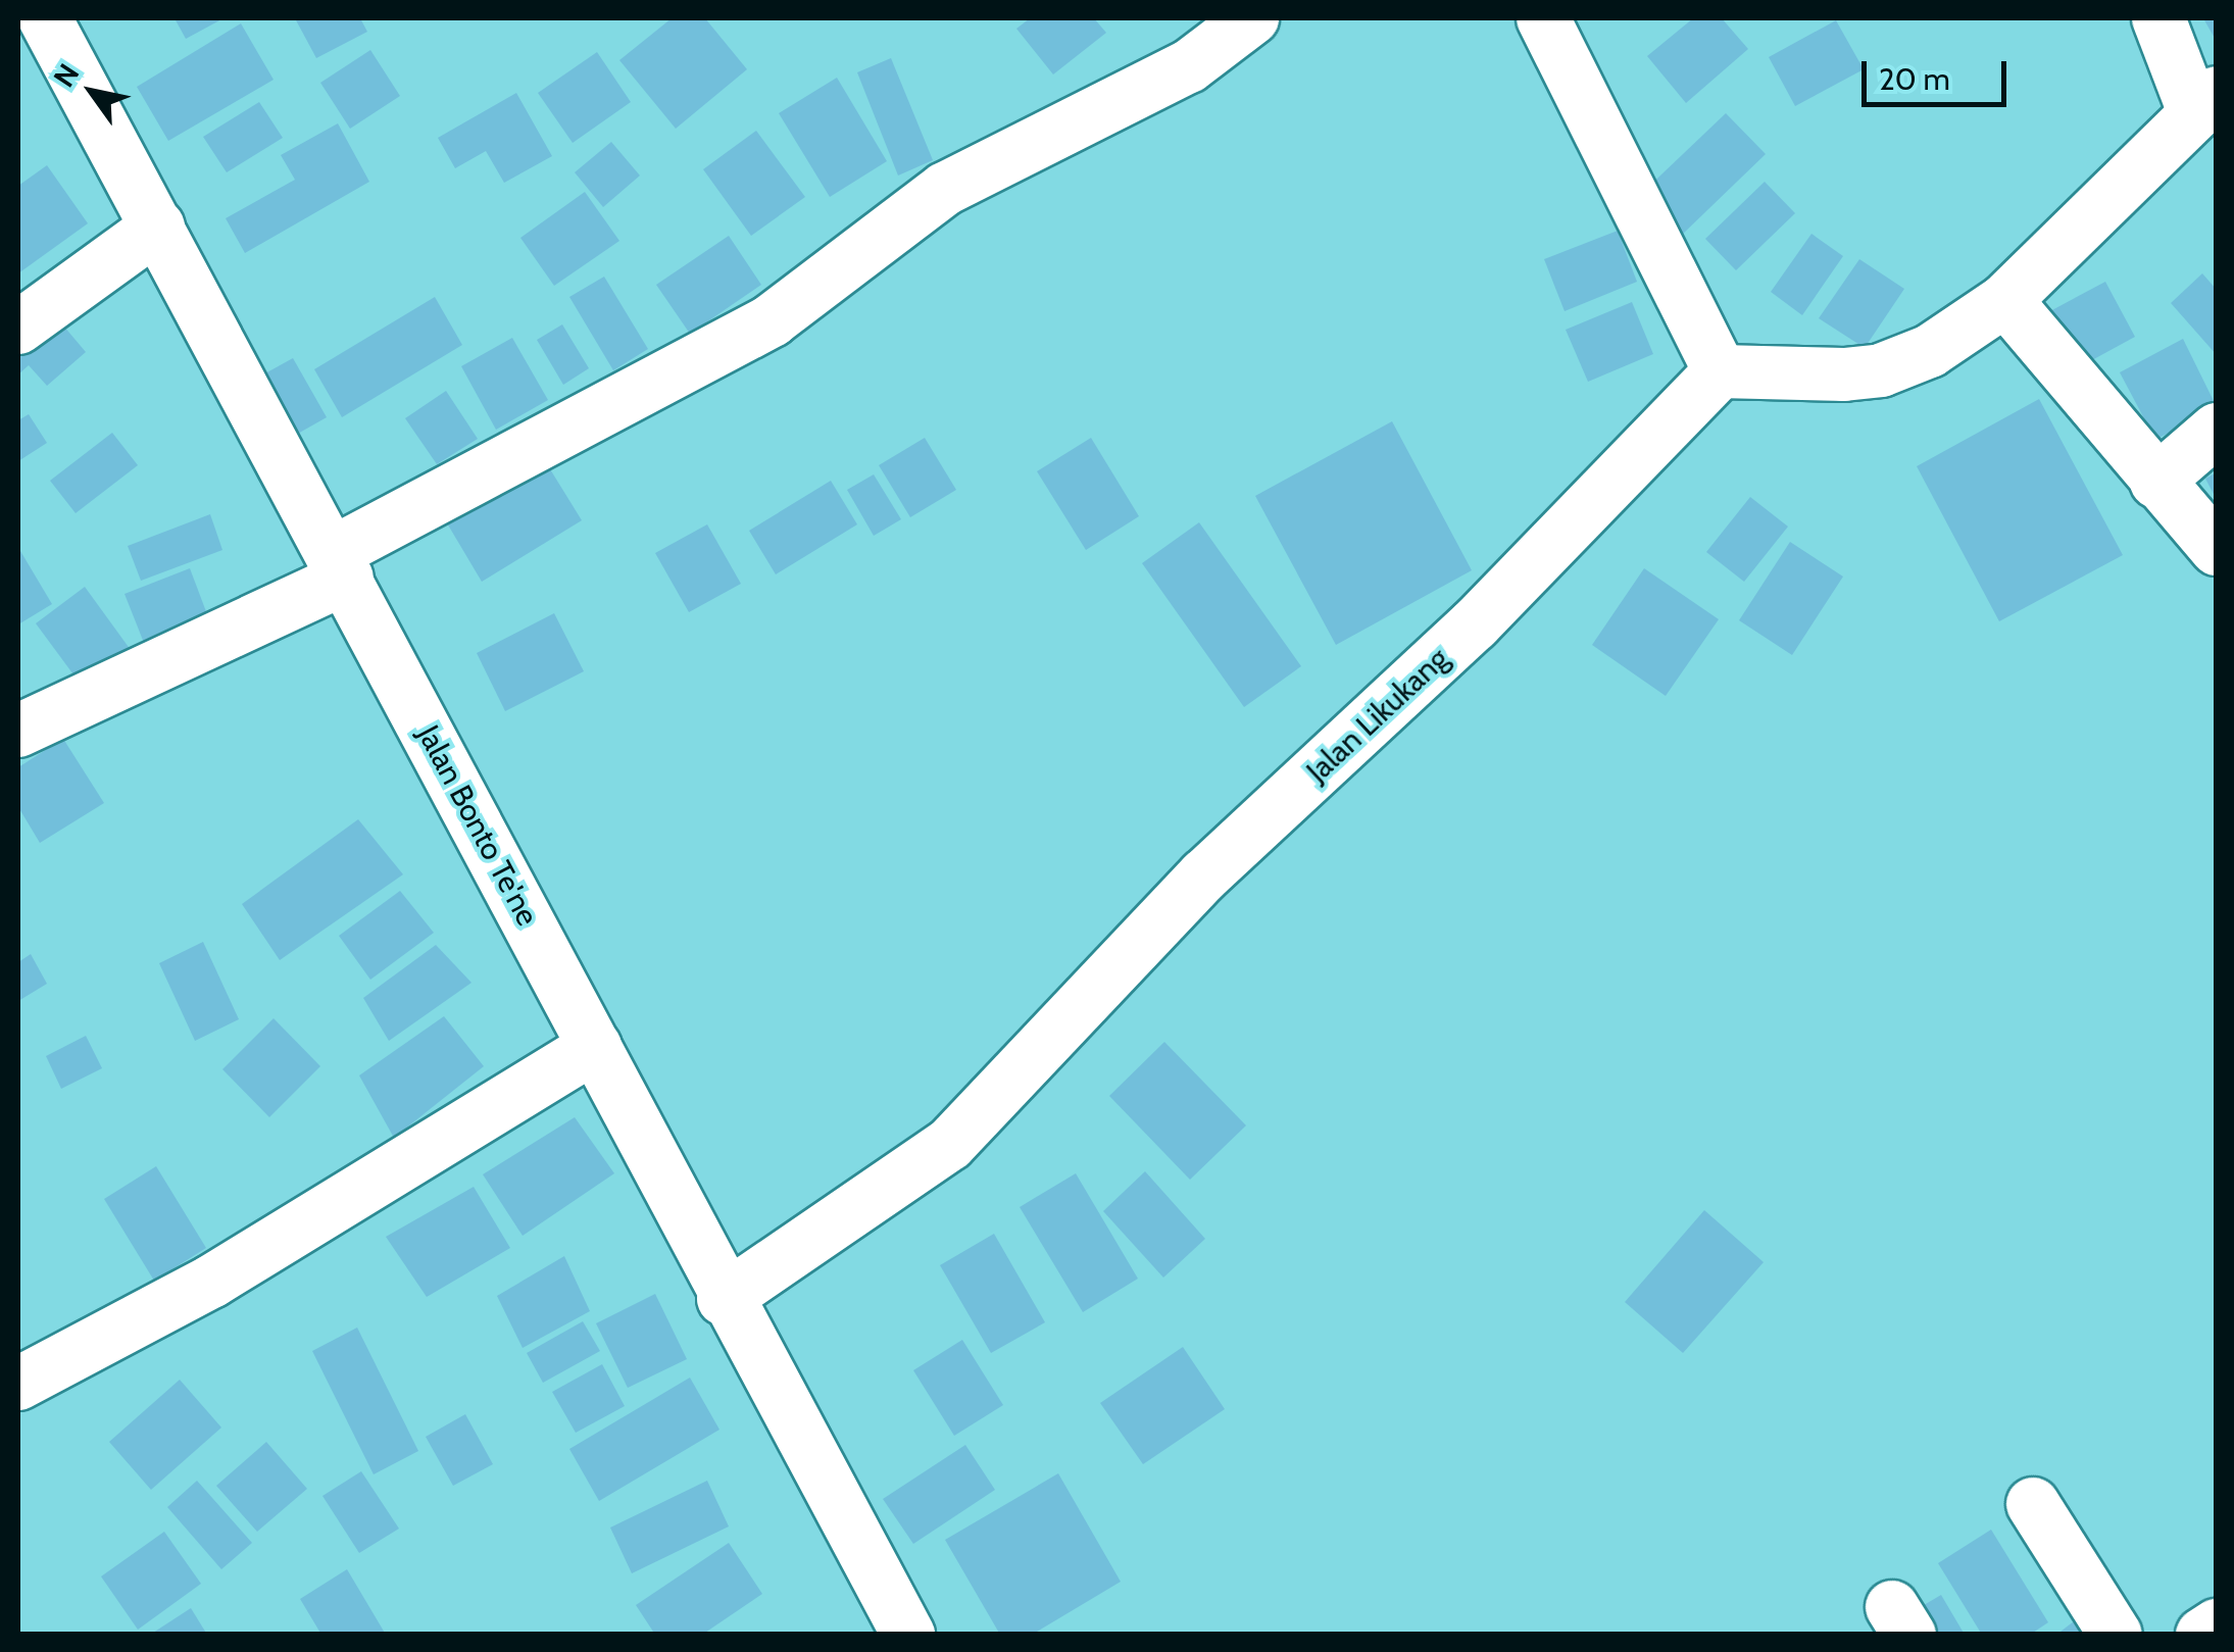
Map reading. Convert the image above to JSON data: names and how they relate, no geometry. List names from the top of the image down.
{
  "streets": {
    "street": ["Jalan Likukang", "Jalan Bonto Te'ne"]
  },
  "crossings": [
    ["Jalan Likukang", "Jalan Bonto Te'ne"]
  ],
  "scale_bar": "20 m",
  "north": "top left"
}
